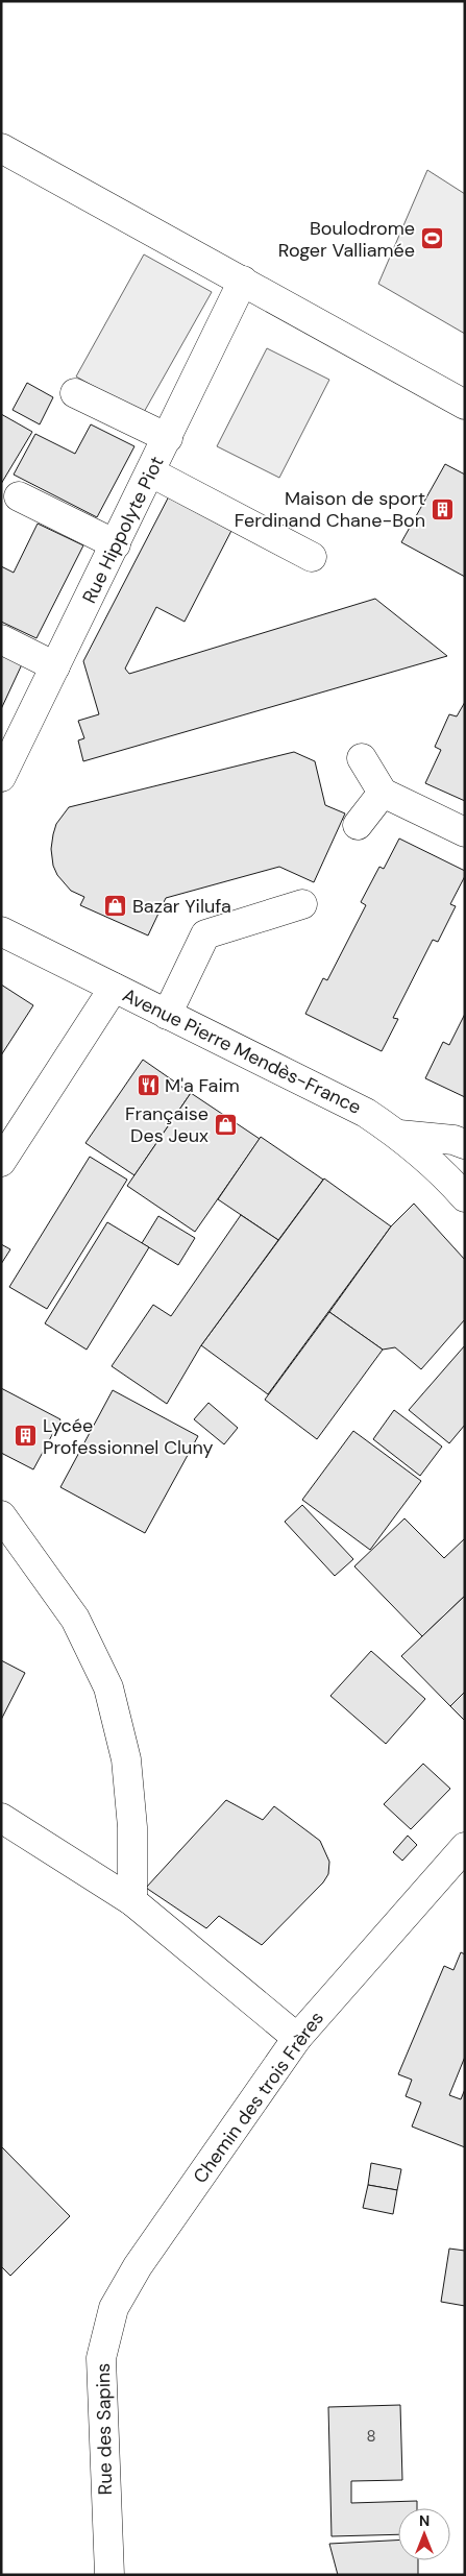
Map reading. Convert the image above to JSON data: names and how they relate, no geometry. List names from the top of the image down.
{
  "streets": {
    "street": [
      "Rue Hippolyte Piot",
      "Avenue Pierre Mendès-France",
      "Chemin des trois Frères",
      "Rue des Sapins"
    ]
  },
  "crossings": [
    ["Chemin des trois Frères", "Rue des Sapins"]
  ],
  "places": {
    "sports": ["Boulodrome Roger Valliamée"],
    "building": ["Maison de sport Ferdinand Chane-Bon", "Lycée Professionnel Cluny"],
    "shop": ["Bazar Yilufa", "Française Des Jeux"],
    "restaurant": ["M'a Faim"]
  },
  "house_numbers": ["8"],
  "north": "top"
}
